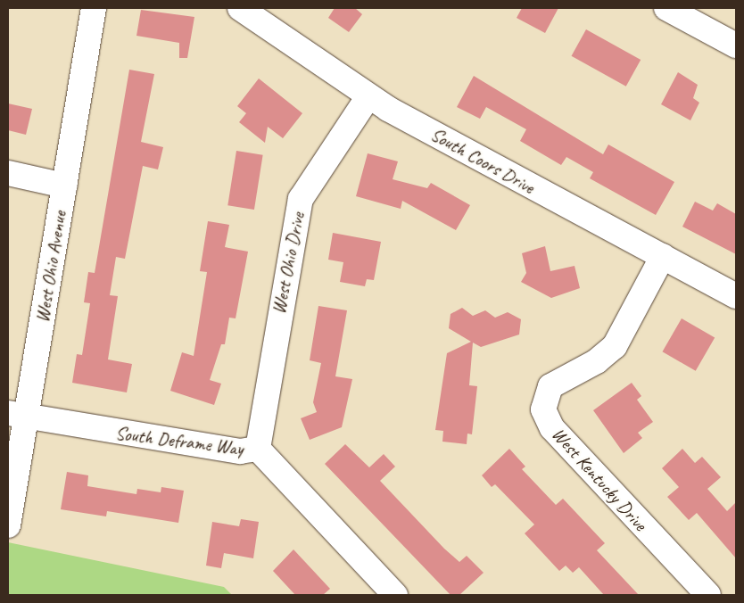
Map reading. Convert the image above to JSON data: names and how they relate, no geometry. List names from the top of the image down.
{
  "streets": {
    "street": [
      "South Coors Drive",
      "West Ohio Drive",
      "West Ohio Avenue",
      "South Deframe Way",
      "West Kentucky Drive"
    ]
  },
  "crossings": [
    ["South Coors Drive", "West Ohio Drive"],
    ["South Coors Drive", "West Kentucky Drive"],
    ["West Ohio Drive", "South Deframe Way"],
    ["West Ohio Avenue", "South Deframe Way"]
  ]
}
